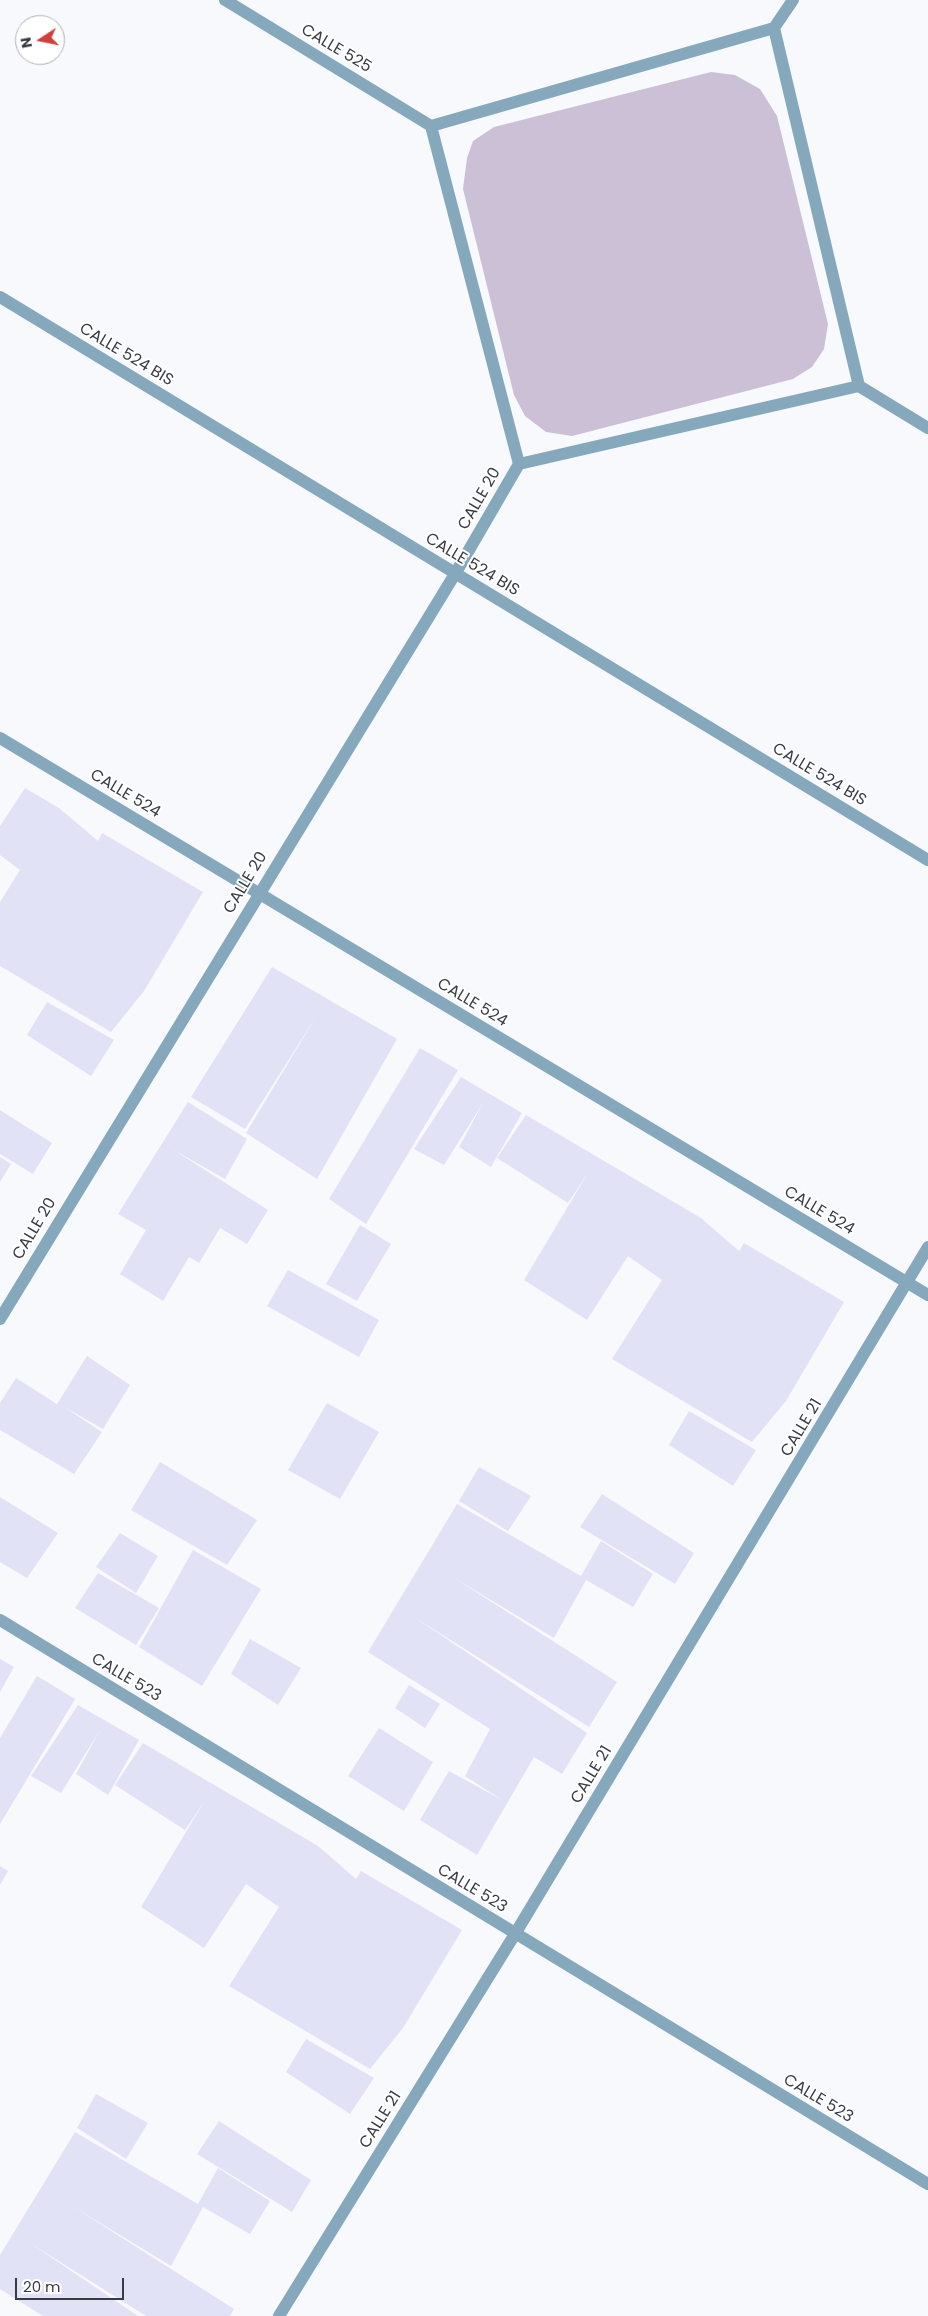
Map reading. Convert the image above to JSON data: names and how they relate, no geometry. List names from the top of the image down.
{
  "streets": {
    "street": [
      "CALLE 525",
      "CALLE 524 BIS",
      "CALLE 20",
      "CALLE 524",
      "CALLE 21",
      "CALLE 523"
    ]
  },
  "crossings": [
    ["CALLE 524 BIS", "CALLE 20"],
    ["CALLE 20", "CALLE 524"],
    ["CALLE 524", "CALLE 21"],
    ["CALLE 21", "CALLE 523"]
  ],
  "scale_bar": "20 m",
  "north": "left"
}
